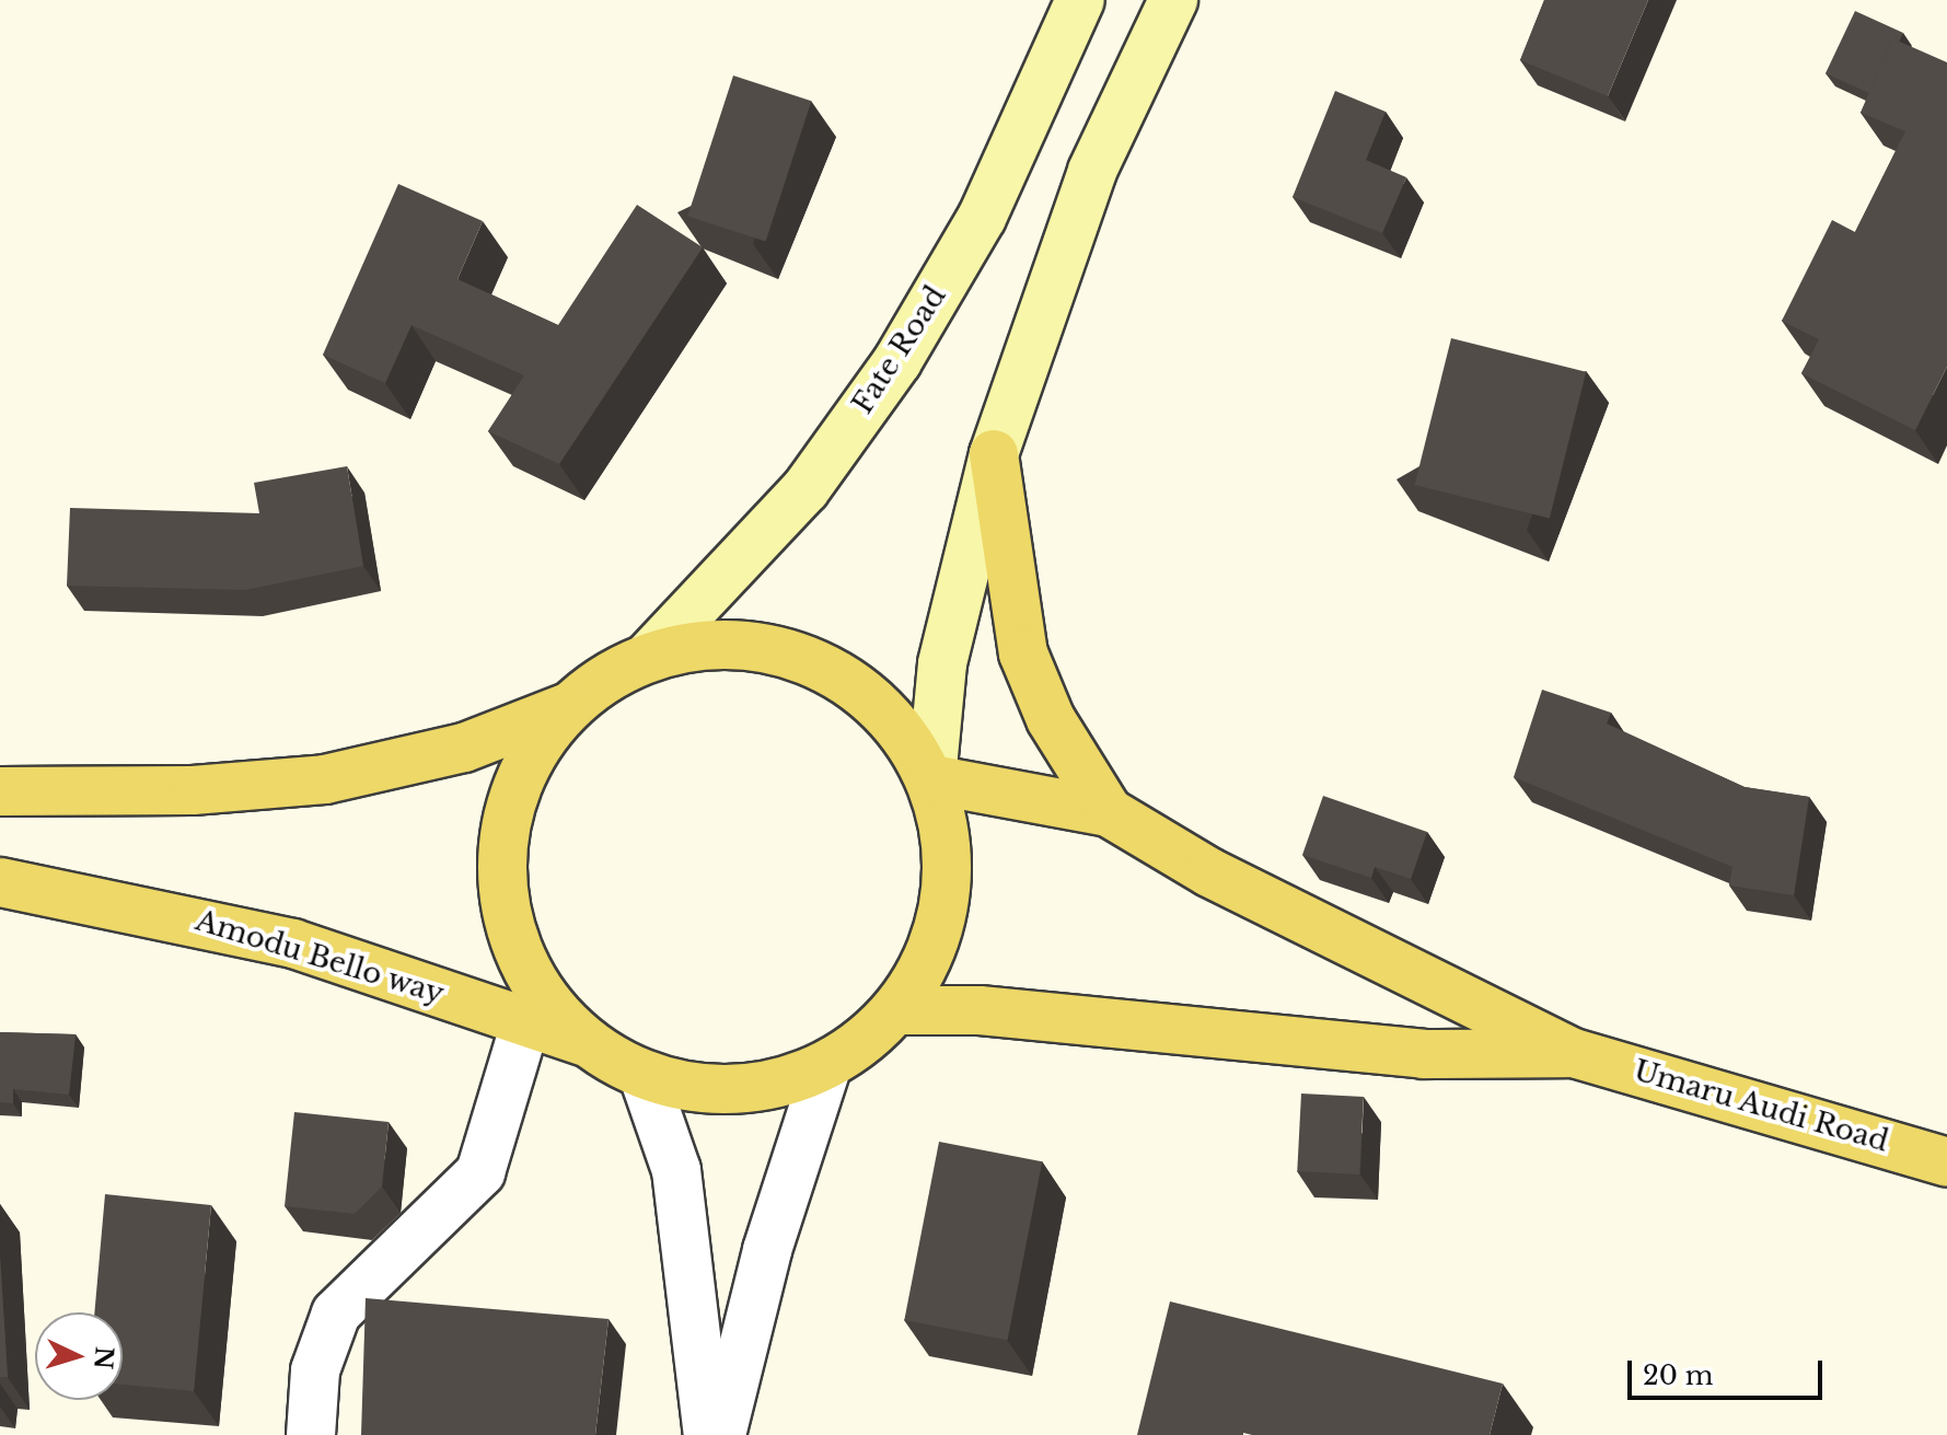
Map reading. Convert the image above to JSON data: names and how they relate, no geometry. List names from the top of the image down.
{
  "streets": {
    "main road": ["Amodu Bello way", "Umaru Audi Road"],
    "street": ["Fate Road"]
  },
  "scale_bar": "20 m",
  "north": "right"
}
